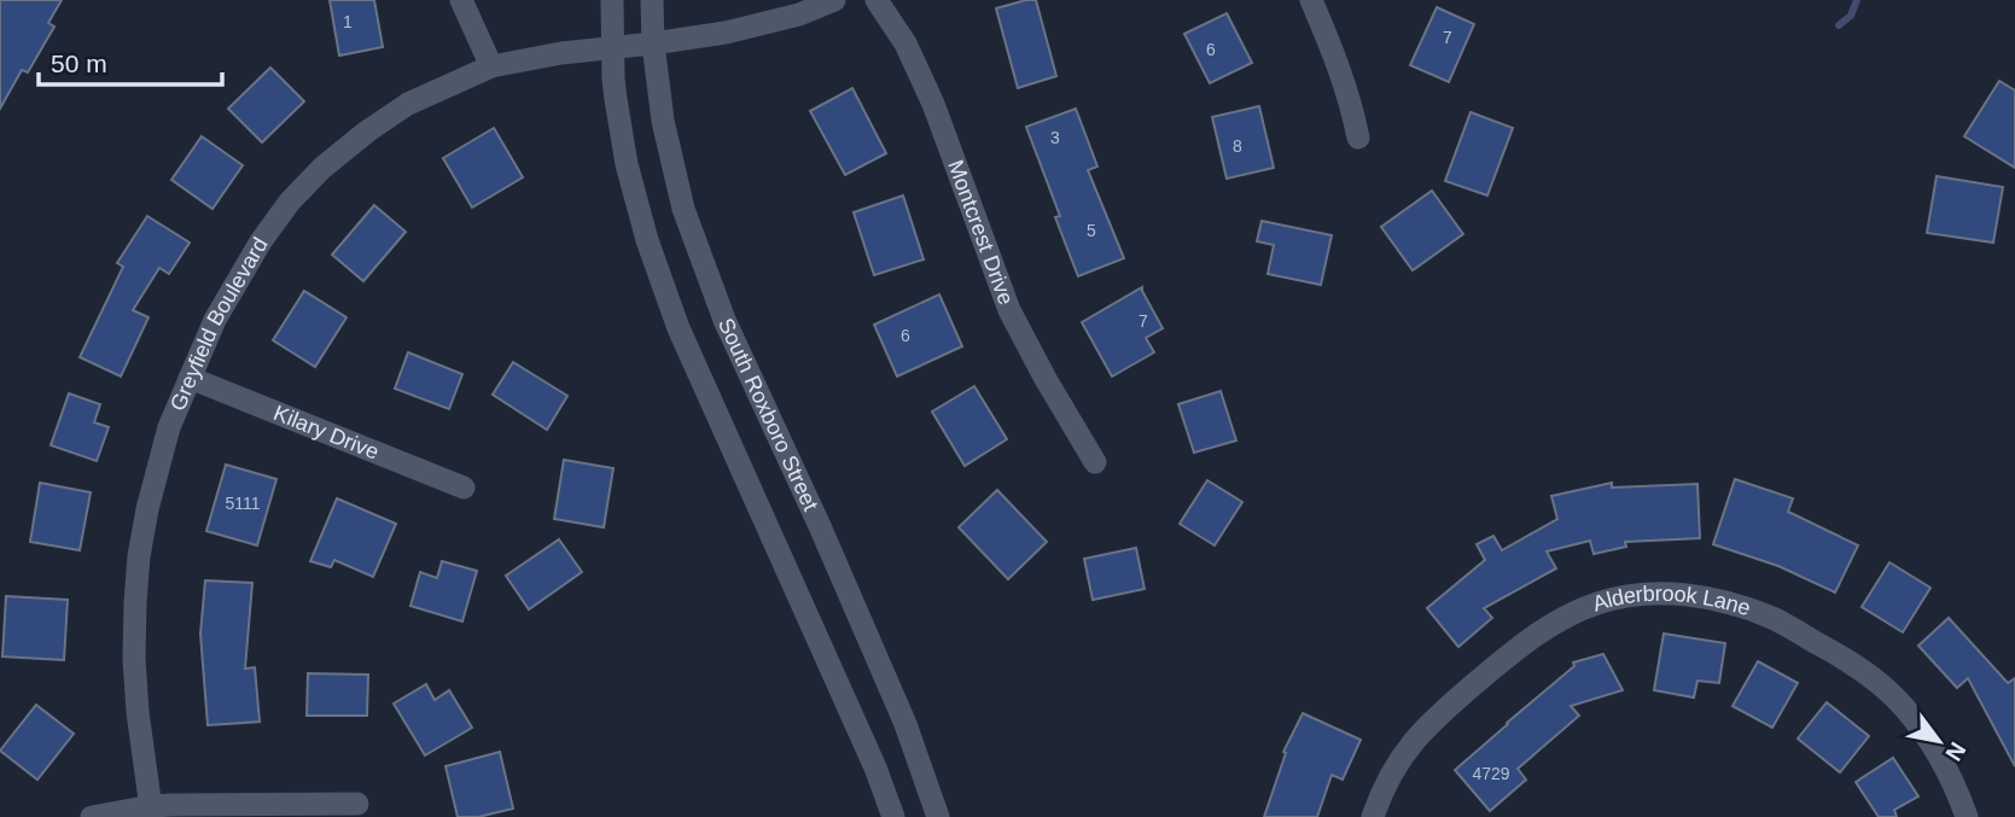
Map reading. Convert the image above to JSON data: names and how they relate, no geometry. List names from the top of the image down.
{
  "streets": {
    "street": [
      "Montcrest Drive",
      "Greyfield Boulevard",
      "South Roxboro Street",
      "Kilary Drive",
      "Alderbrook Lane"
    ]
  },
  "crossings": [
    ["Greyfield Boulevard", "South Roxboro Street"],
    ["Greyfield Boulevard", "Kilary Drive"]
  ],
  "house_numbers": [
    "1",
    "7",
    "6",
    "3",
    "8",
    "5",
    "7",
    "6",
    "5111",
    "4729"
  ],
  "scale_bar": "50 m",
  "north": "bottom right"
}
